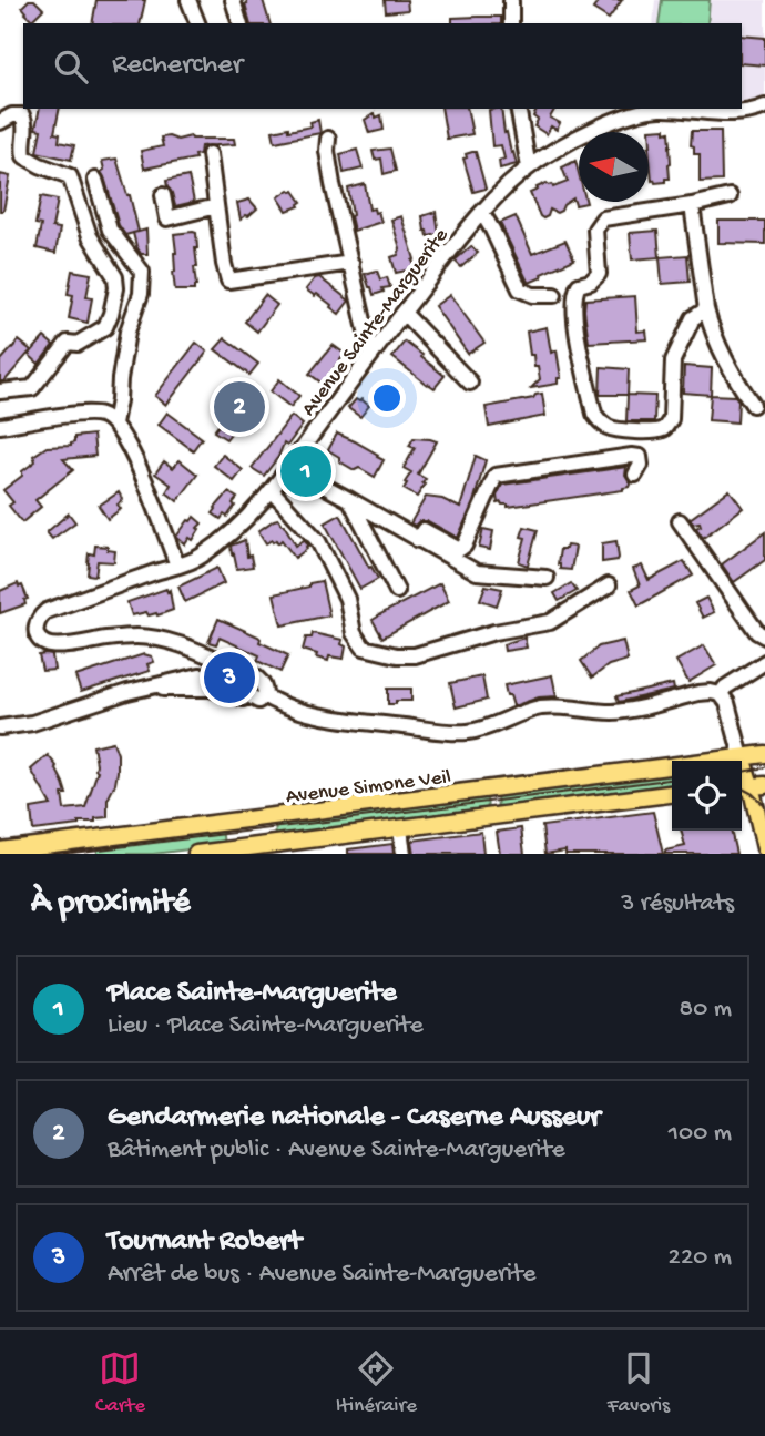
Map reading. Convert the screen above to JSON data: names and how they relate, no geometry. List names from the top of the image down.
{
  "streets": {
    "main road": ["Avenue Simone Veil"],
    "street": ["Avenue Sainte-Marguerite"]
  },
  "north": "left",
  "page": {
    "search": "Rechercher",
    "pins": ["2", "1", "3"],
    "heading": ["À proximité", "3 résultats"],
    "list": [
      {
        "mark": "1",
        "name": "Place Sainte-Marguerite",
        "note": "Lieu · Place Sainte-Marguerite",
        "value": "80 m"
      },
      {
        "mark": "2",
        "name": "Gendarmerie nationale - Caserne Ausseur",
        "note": "Bâtiment public · Avenue Sainte-Marguerite",
        "value": "100 m"
      },
      {
        "mark": "3",
        "name": "Tournant Robert",
        "note": "Arrêt de bus · Avenue Sainte-Marguerite",
        "value": "220 m"
      }
    ],
    "nav": ["Carte", "Itinéraire", "Favoris"]
  }
}
